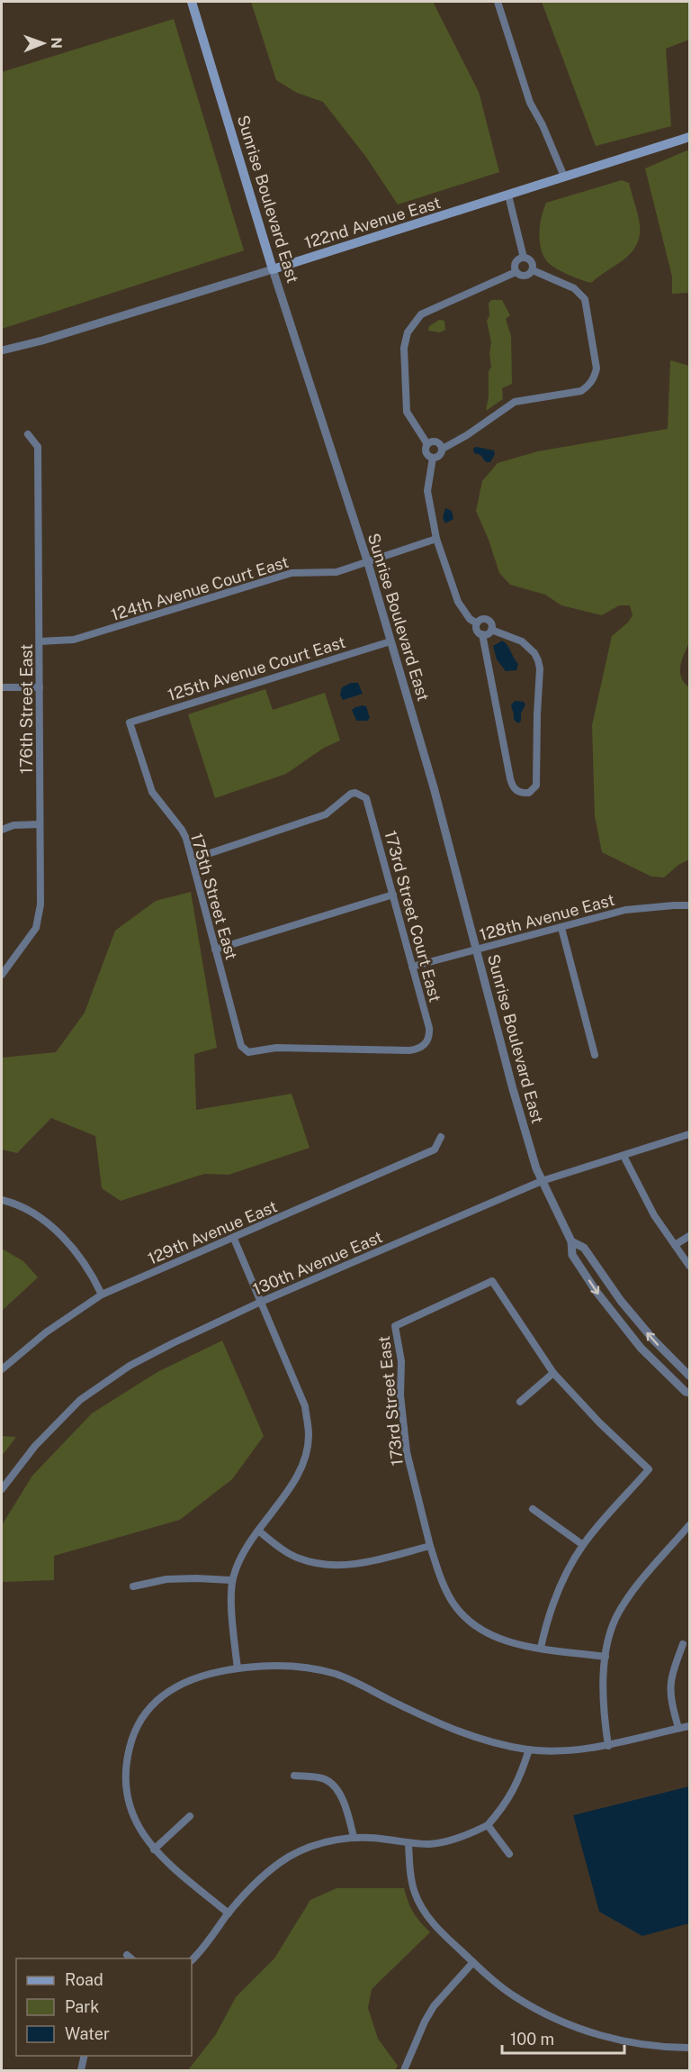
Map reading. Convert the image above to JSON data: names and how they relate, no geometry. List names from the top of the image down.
{
  "streets": {
    "main road": ["Sunrise Boulevard East", "122nd Avenue East"],
    "street": [
      "124th Avenue Court East",
      "125th Avenue Court East",
      "176th Street East",
      "175th Street East",
      "173rd Street Court East",
      "128th Avenue East",
      "129th Avenue East",
      "130th Avenue East",
      "173rd Street East"
    ]
  },
  "crossings": [
    ["Sunrise Boulevard East", "122nd Avenue East"],
    ["Sunrise Boulevard East", "124th Avenue Court East"],
    ["Sunrise Boulevard East", "125th Avenue Court East"],
    ["Sunrise Boulevard East", "128th Avenue East"],
    ["Sunrise Boulevard East", "130th Avenue East"],
    ["124th Avenue Court East", "176th Street East"],
    ["125th Avenue Court East", "175th Street East"],
    ["175th Street East", "173rd Street Court East"],
    ["173rd Street Court East", "128th Avenue East"]
  ],
  "legend": ["Road", "Park", "Water"],
  "scale_bar": "100 m",
  "north": "right"
}
